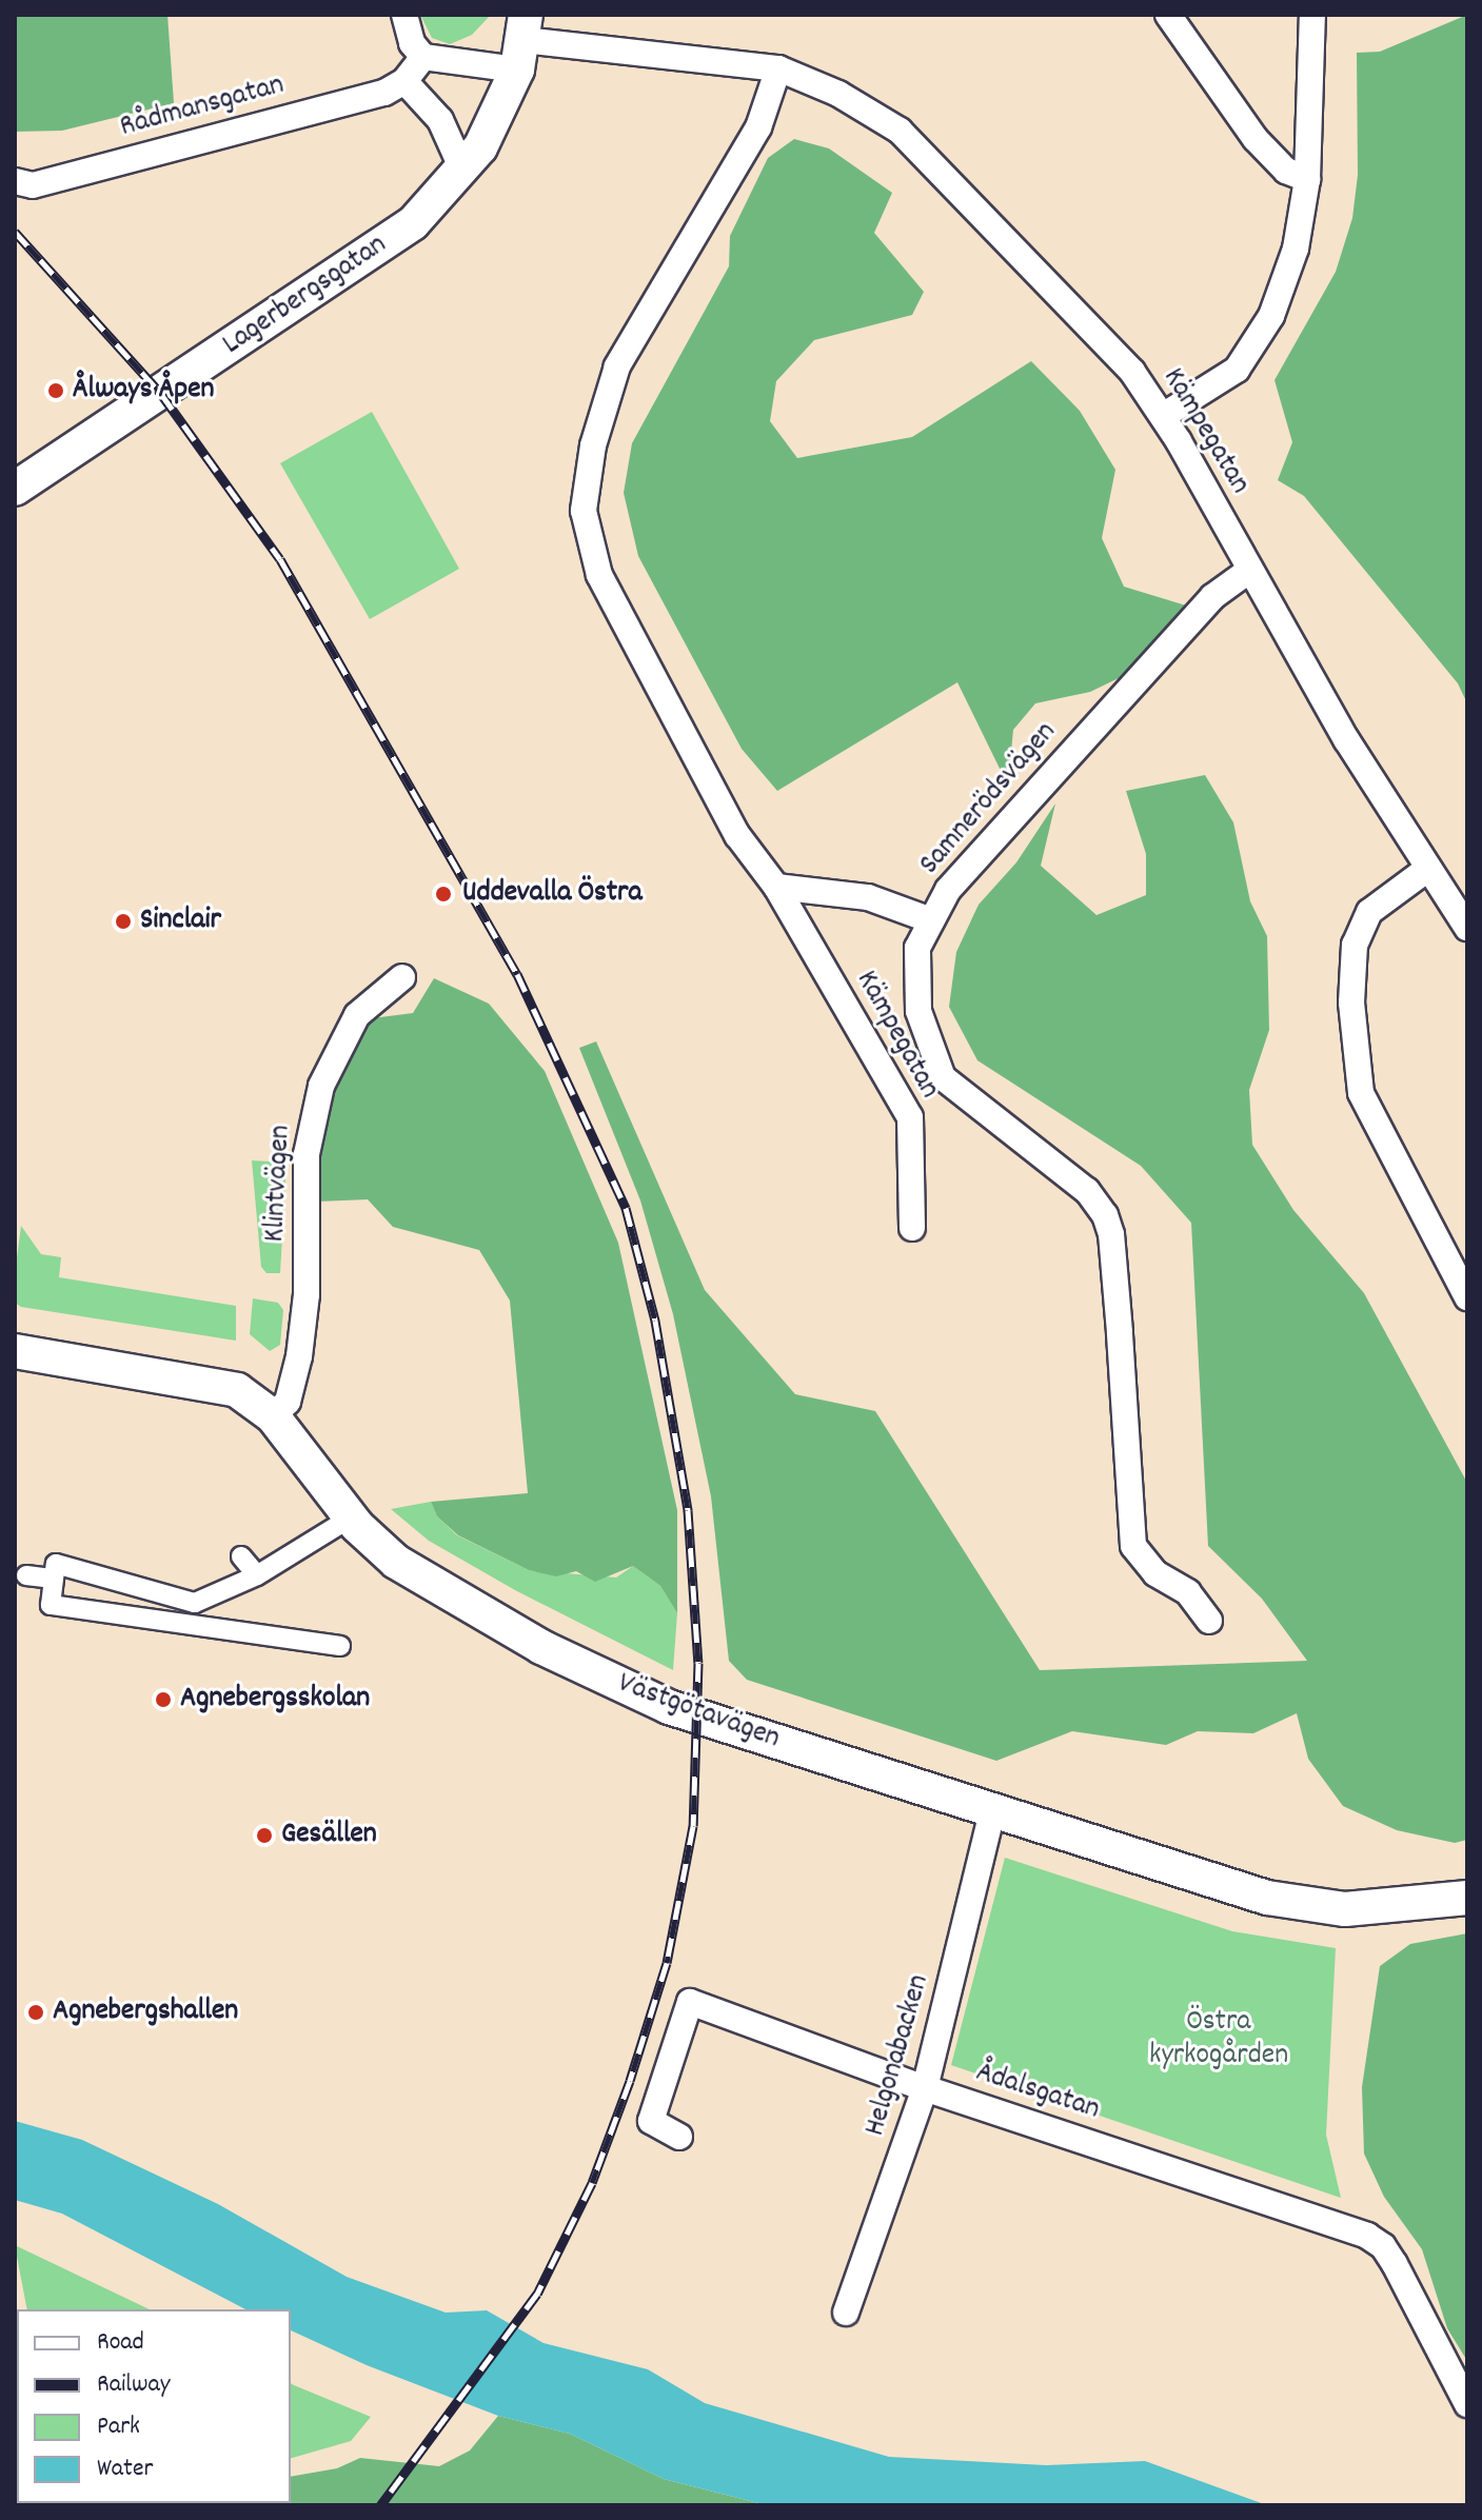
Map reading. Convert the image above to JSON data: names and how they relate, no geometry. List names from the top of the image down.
{
  "streets": {
    "street": [
      "Rådmansgatan",
      "Lagerbergsgatan",
      "Kämpegatan",
      "Samnerödsvägen",
      "Klintvägen",
      "Västgötavägen",
      "Helgonabacken",
      "Ådalsgatan"
    ]
  },
  "crossings": [
    ["Rådmansgatan", "Kämpegatan"],
    ["Lagerbergsgatan", "Kämpegatan"],
    ["Kämpegatan", "Samnerödsvägen"],
    ["Klintvägen", "Västgötavägen"],
    ["Västgötavägen", "Helgonabacken"],
    ["Helgonabacken", "Ådalsgatan"]
  ],
  "parks": ["Östra kyrkogården"],
  "places": [
    "Ålways Åpen",
    "Uddevalla Östra",
    "Sinclair",
    "Agnebergsskolan",
    "Gesällen",
    "Agnebergshallen"
  ],
  "legend": [
    "Road",
    "Railway",
    "Park",
    "Water"
  ]
}
